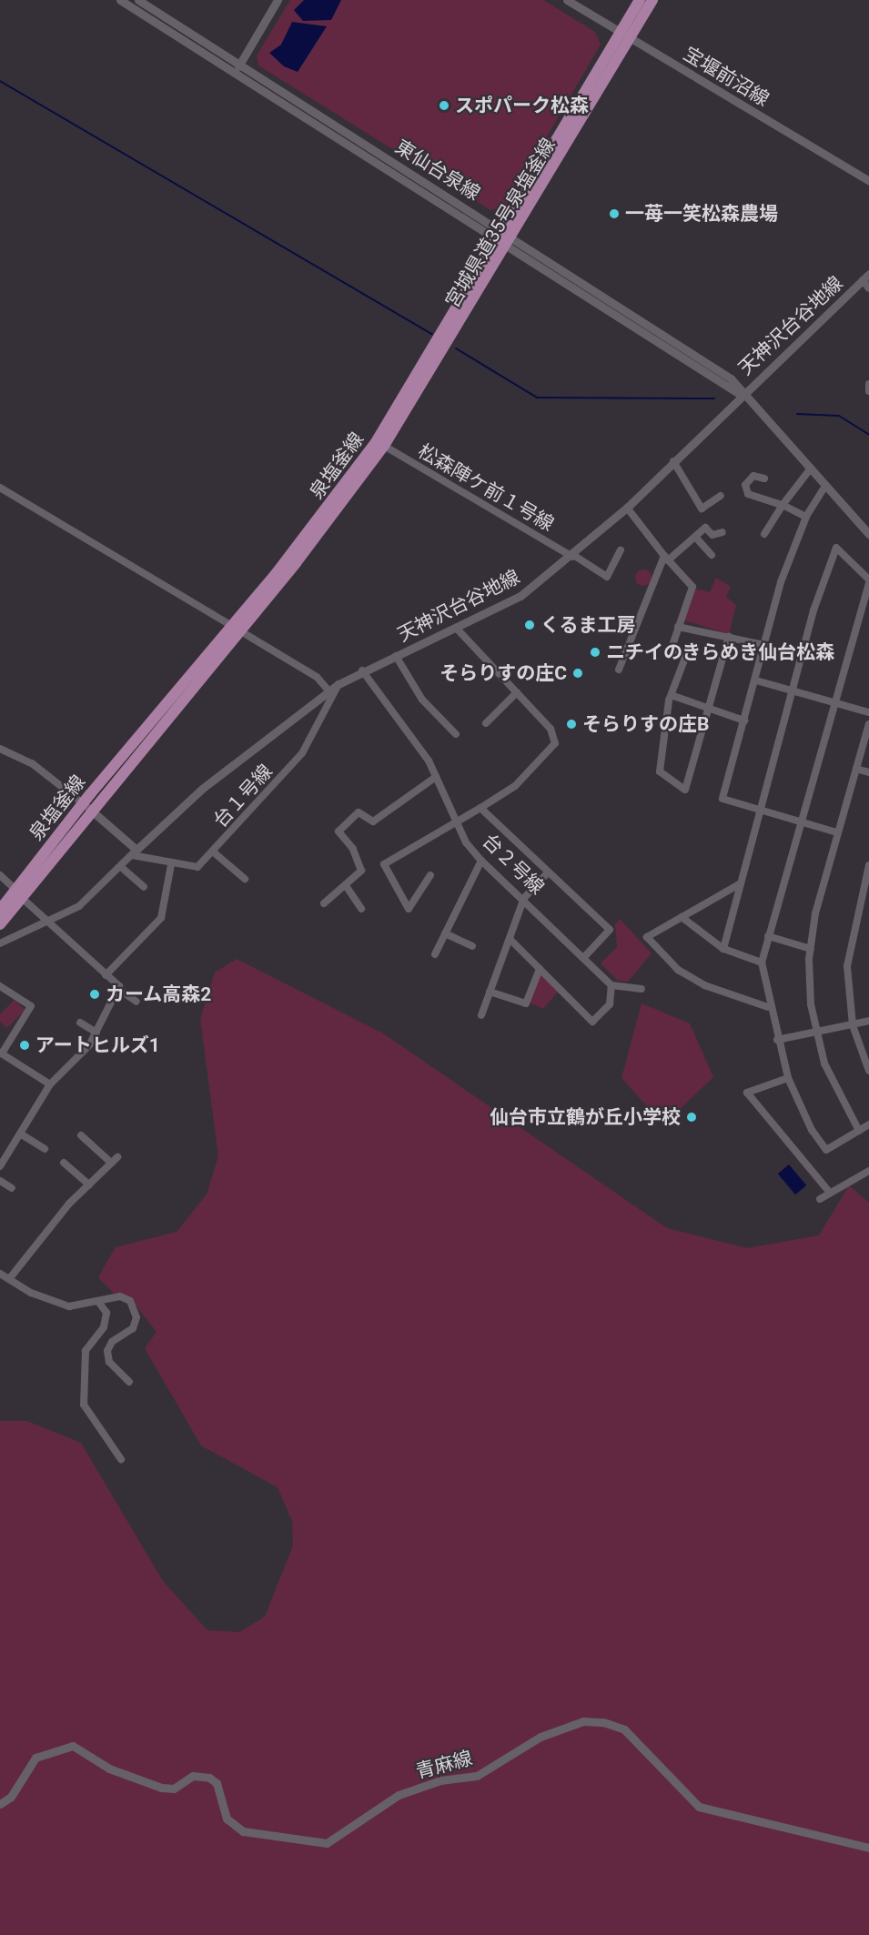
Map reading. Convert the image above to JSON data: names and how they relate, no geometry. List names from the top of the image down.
{
  "streets": {
    "main road": ["宮城県道35号泉塩釜線", "泉塩釜線"],
    "street": [
      "宝堰前沼線",
      "東仙台泉線",
      "天神沢台谷地線",
      "松森陣ケ前１号線",
      "台１号線",
      "台２号線",
      "青麻線"
    ]
  },
  "crossings": [
    ["宝堰前沼線", "宮城県道35号泉塩釜線"],
    ["東仙台泉線", "宮城県道35号泉塩釜線"],
    ["東仙台泉線", "天神沢台谷地線"],
    ["宮城県道35号泉塩釜線", "泉塩釜線"],
    ["天神沢台谷地線", "松森陣ケ前１号線"],
    ["天神沢台谷地線", "台１号線"],
    ["天神沢台谷地線", "台２号線"],
    ["泉塩釜線", "松森陣ケ前１号線"]
  ],
  "places": [
    "スポパーク松森",
    "一苺一笑松森農場",
    "くるま工房",
    "ニチイのきらめき仙台松森",
    "そらりすの庄C",
    "そらりすの庄B",
    "カーム高森2",
    "アートヒルズ1",
    "仙台市立鶴が丘小学校"
  ]
}
